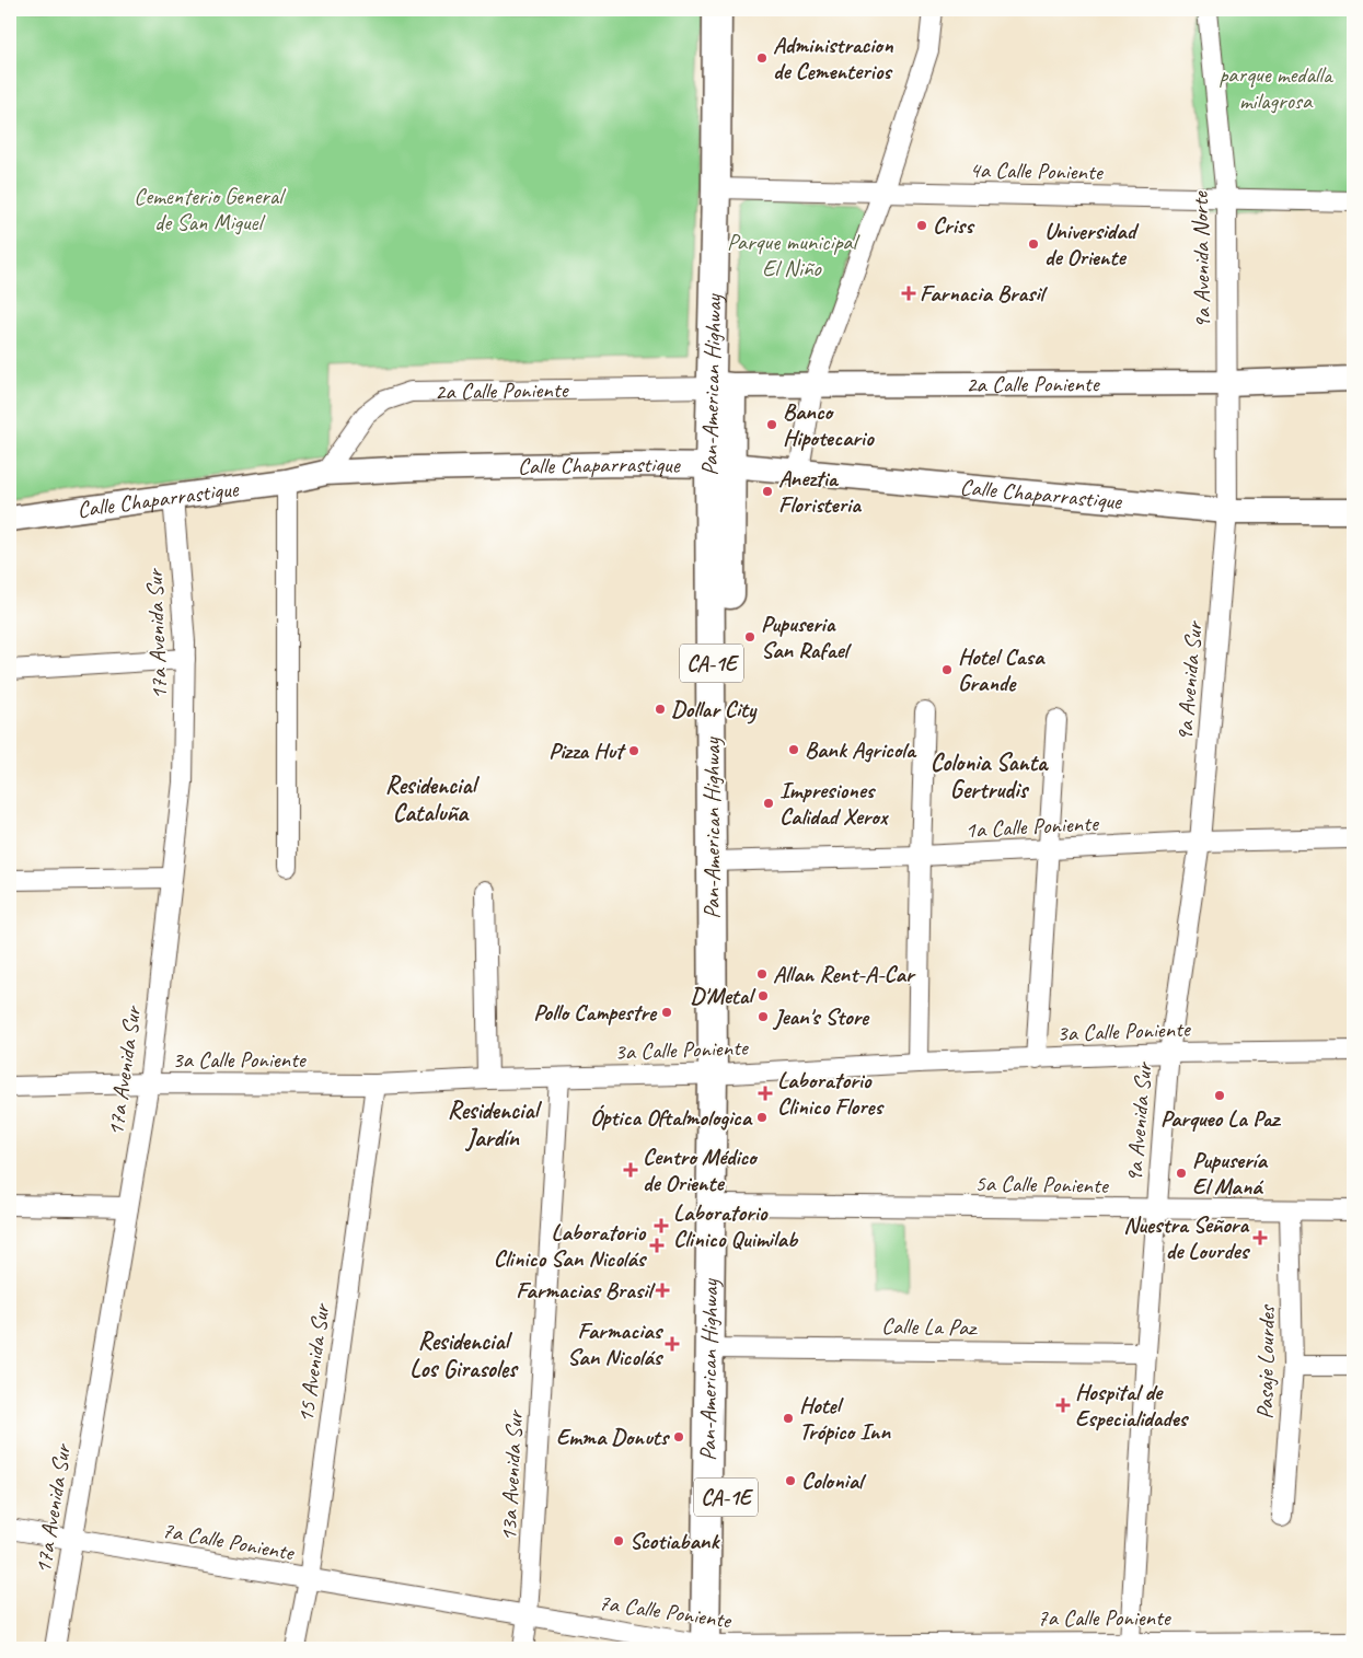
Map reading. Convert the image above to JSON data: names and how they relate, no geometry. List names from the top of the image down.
{
  "streets": {
    "highway": ["Pan-American Highway", "CA-1E"],
    "main road": ["2a Calle Poniente", "Calle Chaparrastique"],
    "street": [
      "4a Calle Poniente",
      "9a Avenida Norte",
      "17a Avenida Sur",
      "9a Avenida Sur",
      "1a Calle Poniente",
      "3a Calle Poniente",
      "5a Calle Poniente",
      "Calle La Paz",
      "Pasaje Lourdes",
      "15 Avenida Sur",
      "13a Avenida Sur",
      "7a Calle Poniente"
    ]
  },
  "crossings": [
    ["4a Calle Poniente", "9a Avenida Norte"],
    ["4a Calle Poniente", "Pan-American Highway"],
    ["9a Avenida Norte", "2a Calle Poniente"],
    ["9a Avenida Norte", "Calle Chaparrastique"],
    ["9a Avenida Norte", "9a Avenida Sur"],
    ["2a Calle Poniente", "Pan-American Highway"],
    ["2a Calle Poniente", "Calle Chaparrastique"],
    ["Pan-American Highway", "Calle Chaparrastique"],
    ["Pan-American Highway", "1a Calle Poniente"],
    ["Pan-American Highway", "3a Calle Poniente"],
    ["Pan-American Highway", "5a Calle Poniente"],
    ["Pan-American Highway", "Calle La Paz"],
    ["Pan-American Highway", "7a Calle Poniente"],
    ["Calle Chaparrastique", "17a Avenida Sur"],
    ["Calle Chaparrastique", "9a Avenida Sur"],
    ["17a Avenida Sur", "3a Calle Poniente"],
    ["17a Avenida Sur", "7a Calle Poniente"],
    ["9a Avenida Sur", "1a Calle Poniente"],
    ["9a Avenida Sur", "3a Calle Poniente"],
    ["9a Avenida Sur", "5a Calle Poniente"],
    ["9a Avenida Sur", "Calle La Paz"],
    ["9a Avenida Sur", "7a Calle Poniente"],
    ["3a Calle Poniente", "15 Avenida Sur"],
    ["3a Calle Poniente", "13a Avenida Sur"],
    ["5a Calle Poniente", "Pasaje Lourdes"],
    ["15 Avenida Sur", "7a Calle Poniente"],
    ["13a Avenida Sur", "7a Calle Poniente"]
  ],
  "districts": [
    "Colonia Santa Gertrudis",
    "Residencial Cataluña",
    "Residencial Jardín",
    "Residencial Los Girasoles"
  ],
  "parks": ["parque medalla milagrosa", "Cementerio General de San Miguel", "Parque municipal El Niño"],
  "places": {
    "other": [
      "Administracion de Cementerios",
      "Criss",
      "Universidad de Oriente",
      "Banco Hipotecario",
      "Aneztia Floristeria",
      "Pupuseria San Rafael",
      "Hotel Casa Grande",
      "Dollar City",
      "Bank Agricola",
      "Pizza Hut",
      "Impresiones Calidad Xerox",
      "Allan Rent-A-Car",
      "D'Metal",
      "Pollo Campestre",
      "Jean's Store",
      "Parqueo La Paz",
      "Óptica Oftalmologica",
      "Pupusería El Maná",
      "Hotel Trópico Inn",
      "Emma Donuts",
      "Colonial",
      "Scotiabank"
    ],
    "health": [
      "Farnacia Brasil",
      "Laboratorio Clinico Flores",
      "Centro Médico de Oriente",
      "Laboratorio Clinico Quimilab",
      "Nuestra Señora de Lourdes",
      "Laboratorio Clinico San Nicolás",
      "Farmacias Brasil",
      "Farmacias San Nicolás",
      "Hospital de Especialidades"
    ]
  }
}
